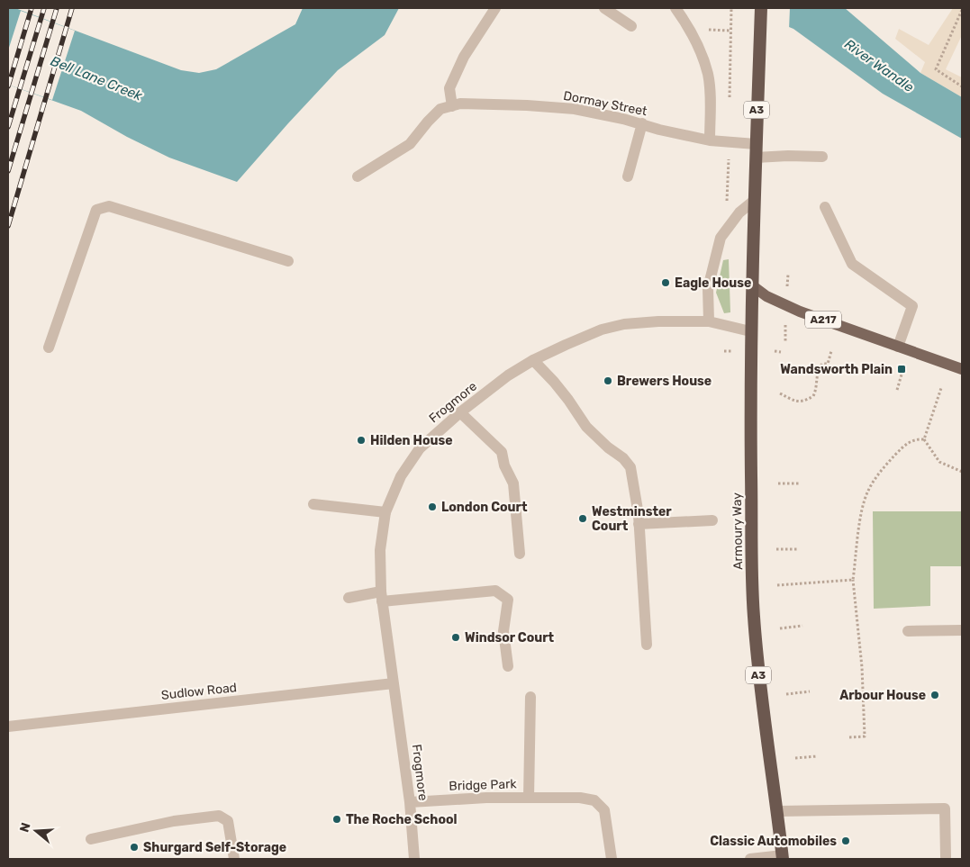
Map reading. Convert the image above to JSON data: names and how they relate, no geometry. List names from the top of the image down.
{
  "streets": {
    "highway": ["A3", "Armoury Way"],
    "main road": ["A217"],
    "street": [
      "Dormay Street",
      "Frogmore",
      "Sudlow Road",
      "Bridge Park"
    ]
  },
  "crossings": [
    ["Dormay Street", "Armoury Way"],
    ["A217", "Armoury Way"],
    ["Frogmore", "Armoury Way"],
    ["Frogmore", "Sudlow Road"],
    ["Frogmore", "Bridge Park"]
  ],
  "water": ["River Wandle", "Bell Lane Creek"],
  "places": {
    "other": [
      "Eagle House",
      "Brewers House",
      "Hilden House",
      "London Court",
      "Westminster Court",
      "Windsor Court",
      "Arbour House",
      "The Roche School",
      "Classic Automobiles",
      "Shurgard Self-Storage"
    ],
    "transit": ["Wandsworth Plain"]
  },
  "north": "left"
}
